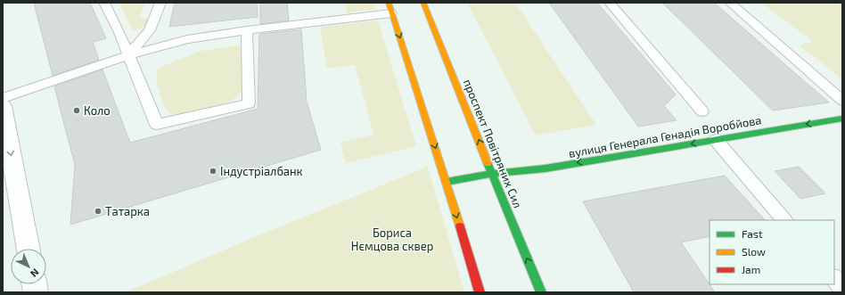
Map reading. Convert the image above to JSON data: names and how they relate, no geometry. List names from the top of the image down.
{
  "streets": {
    "main road": ["вулиця Генерала Генадія Воробйова", "проспект Повітряних Сил"]
  },
  "crossings": [
    ["вулиця Генерала Генадія Воробйова", "проспект Повітряних Сил"]
  ],
  "one_way": ["вулиця Генерала Генадія Воробйова"],
  "parks": ["Бориса Нємцова сквер"],
  "places": ["Коло", "Індустріалбанк", "Татарка"],
  "legend": ["Fast", "Slow", "Jam"],
  "north": "bottom right"
}
